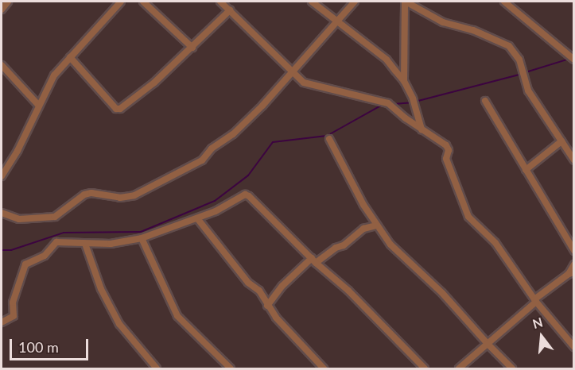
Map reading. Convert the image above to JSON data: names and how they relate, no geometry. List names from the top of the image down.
{
  "scale_bar": "100 m",
  "north": "top"
}
